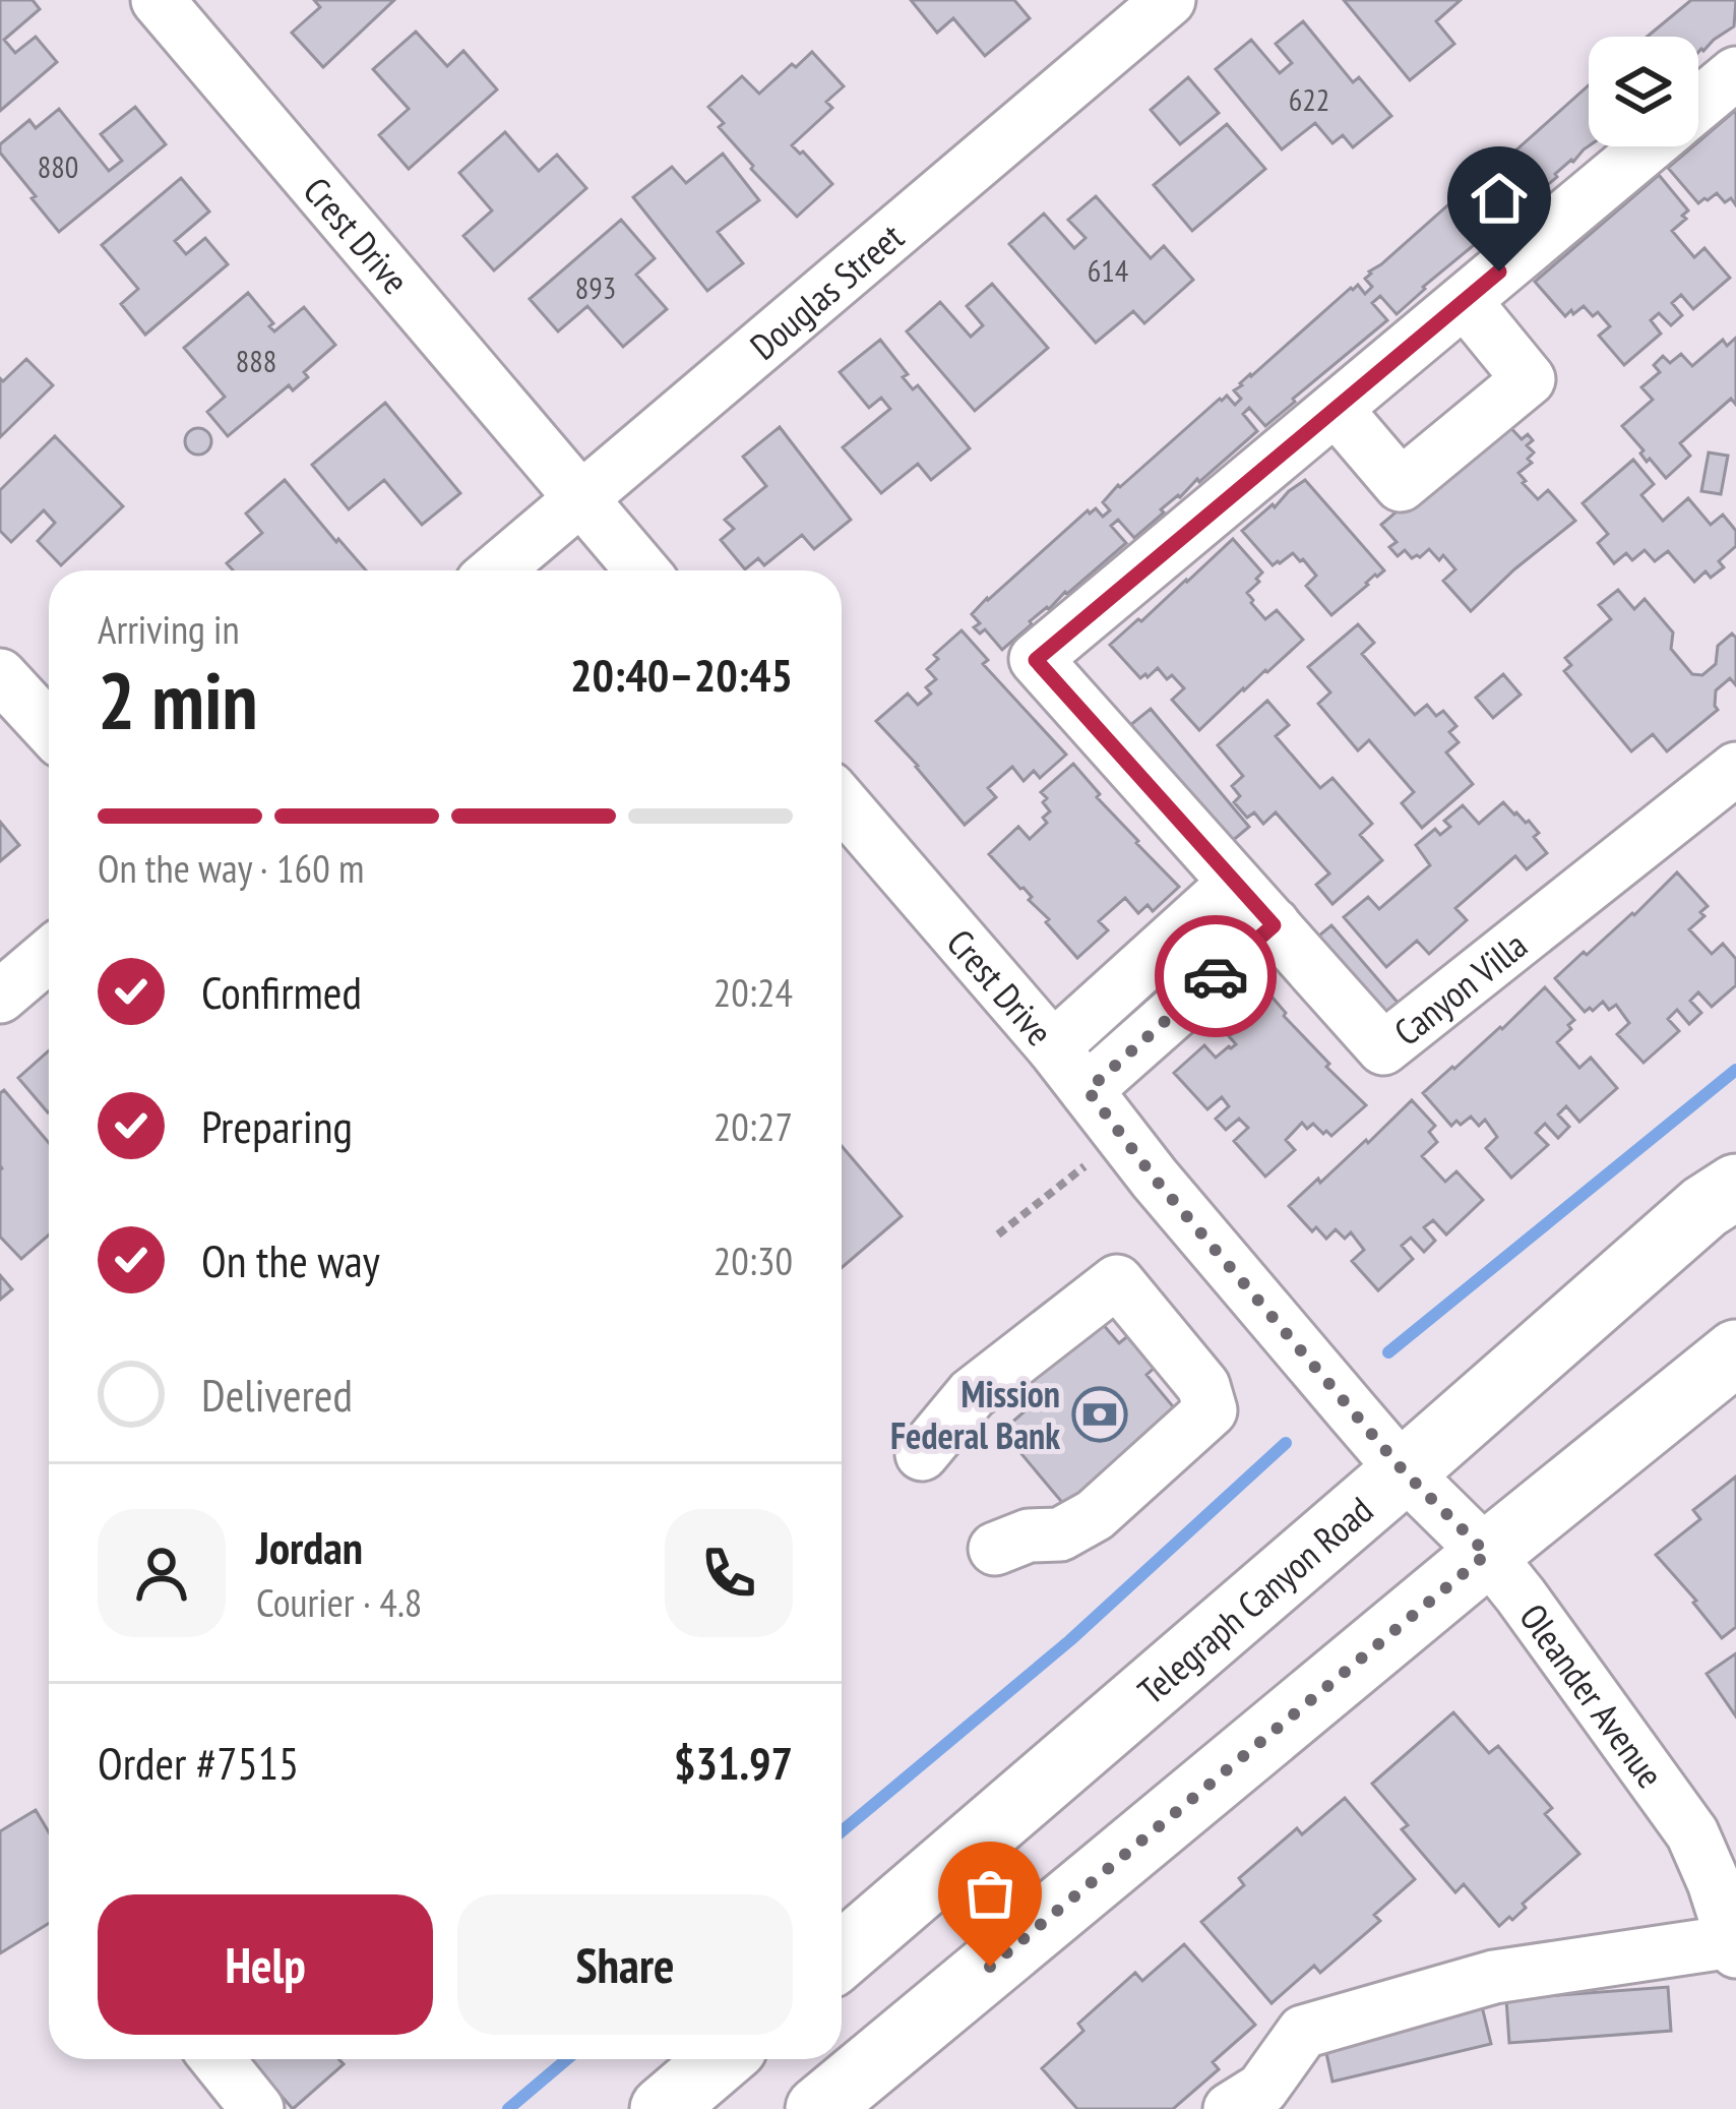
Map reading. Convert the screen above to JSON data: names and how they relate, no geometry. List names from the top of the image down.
{
  "streets": {
    "main road": ["Telegraph Canyon Road"],
    "street": [
      "Crest Drive",
      "Douglas Street",
      "Canyon Villa",
      "Oleander Avenue"
    ]
  },
  "crossings": [
    ["Crest Drive", "Douglas Street"],
    ["Crest Drive", "Telegraph Canyon Road"],
    ["Crest Drive", "Oleander Avenue"],
    ["Telegraph Canyon Road", "Oleander Avenue"]
  ],
  "places": {
    "bank": ["Mission Federal Bank"]
  },
  "house_numbers": [
    "622",
    "880",
    "614",
    "893",
    "888"
  ],
  "page": {
    "heading": ["2 min", "Arriving in", "20:40–20:45"],
    "panel": [
      "Jordan",
      "Courier · 4.8",
      "Order #7515",
      "$31.97"
    ],
    "bar": "On the way · 160 m",
    "list": [
      ["Confirmed", "20:24"],
      ["Preparing", "20:27"],
      ["On the way", "20:30"],
      "Delivered"
    ],
    "buttons": ["Help", "Share"]
  }
}
